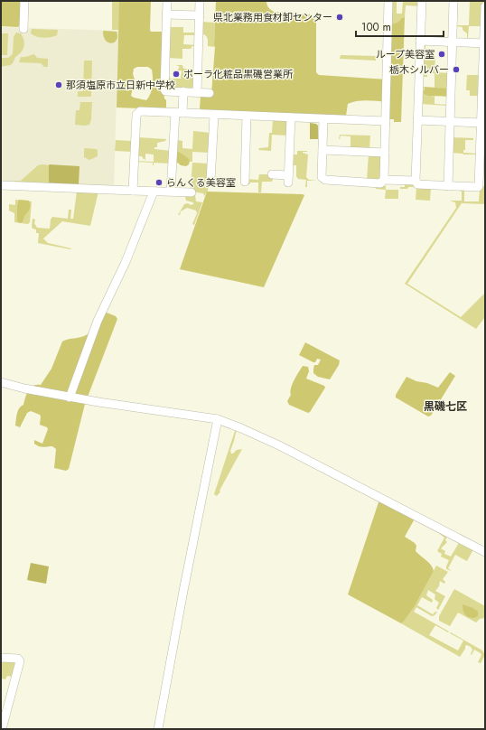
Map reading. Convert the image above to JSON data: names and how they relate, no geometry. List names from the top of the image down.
{
  "districts": ["黒磯七区"],
  "places": [
    "県北業務用食材卸センター",
    "ループ美容室",
    "栃木シルバー",
    "ポーラ化粧品黒磯営業所",
    "那須塩原市立日新中学校",
    "らんくる美容室"
  ],
  "scale_bar": "100 m"
}
